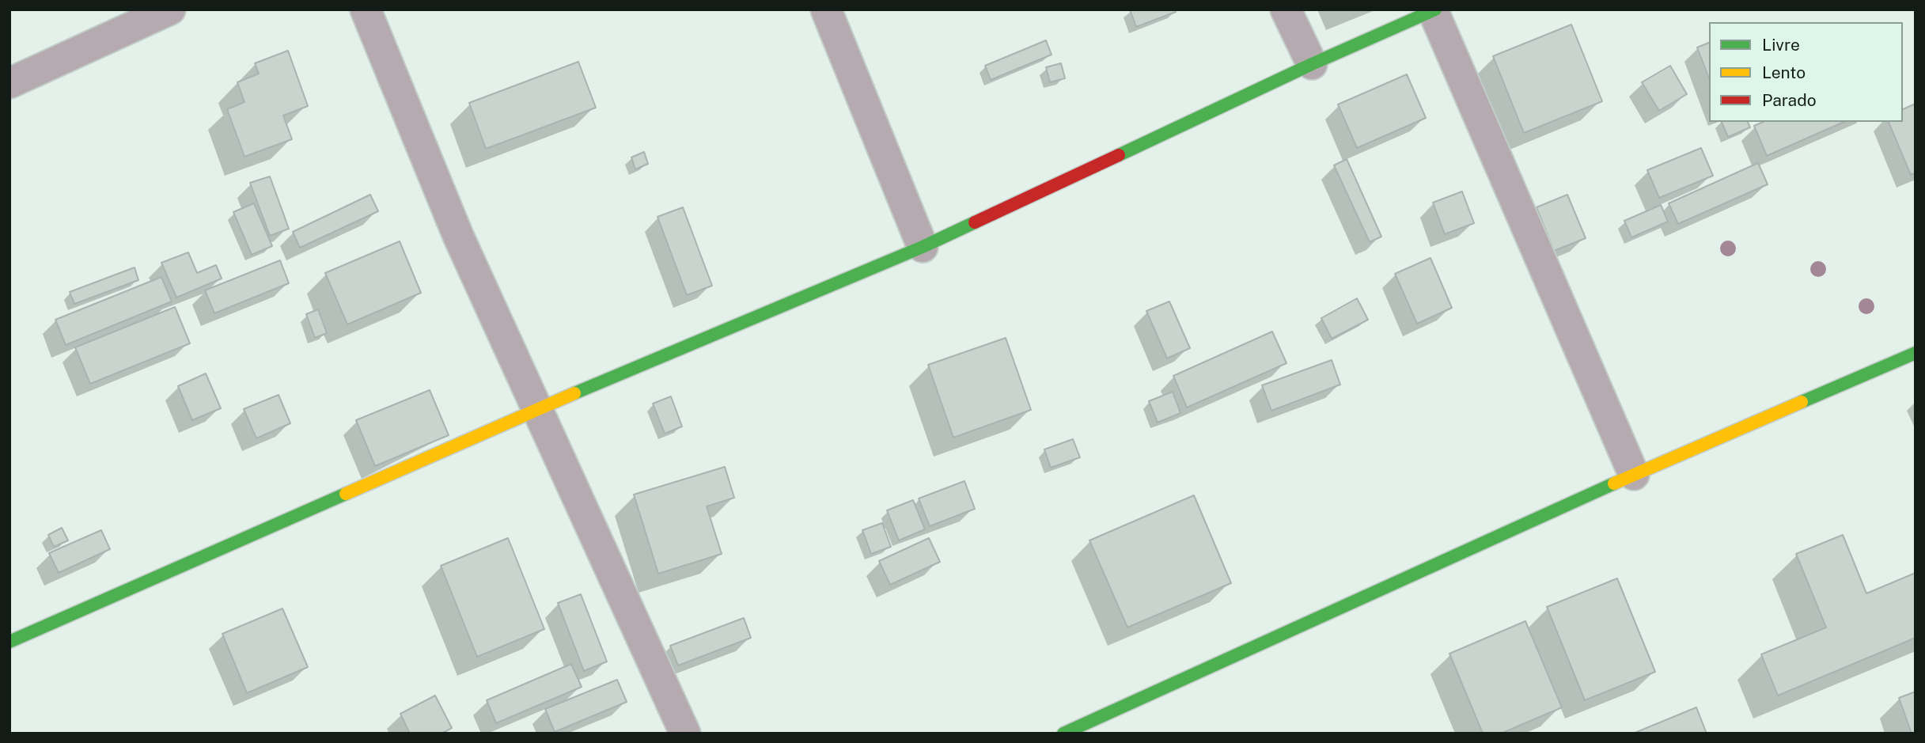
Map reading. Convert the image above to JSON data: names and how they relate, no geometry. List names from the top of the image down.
{
  "legend": ["Livre", "Lento", "Parado"]
}
